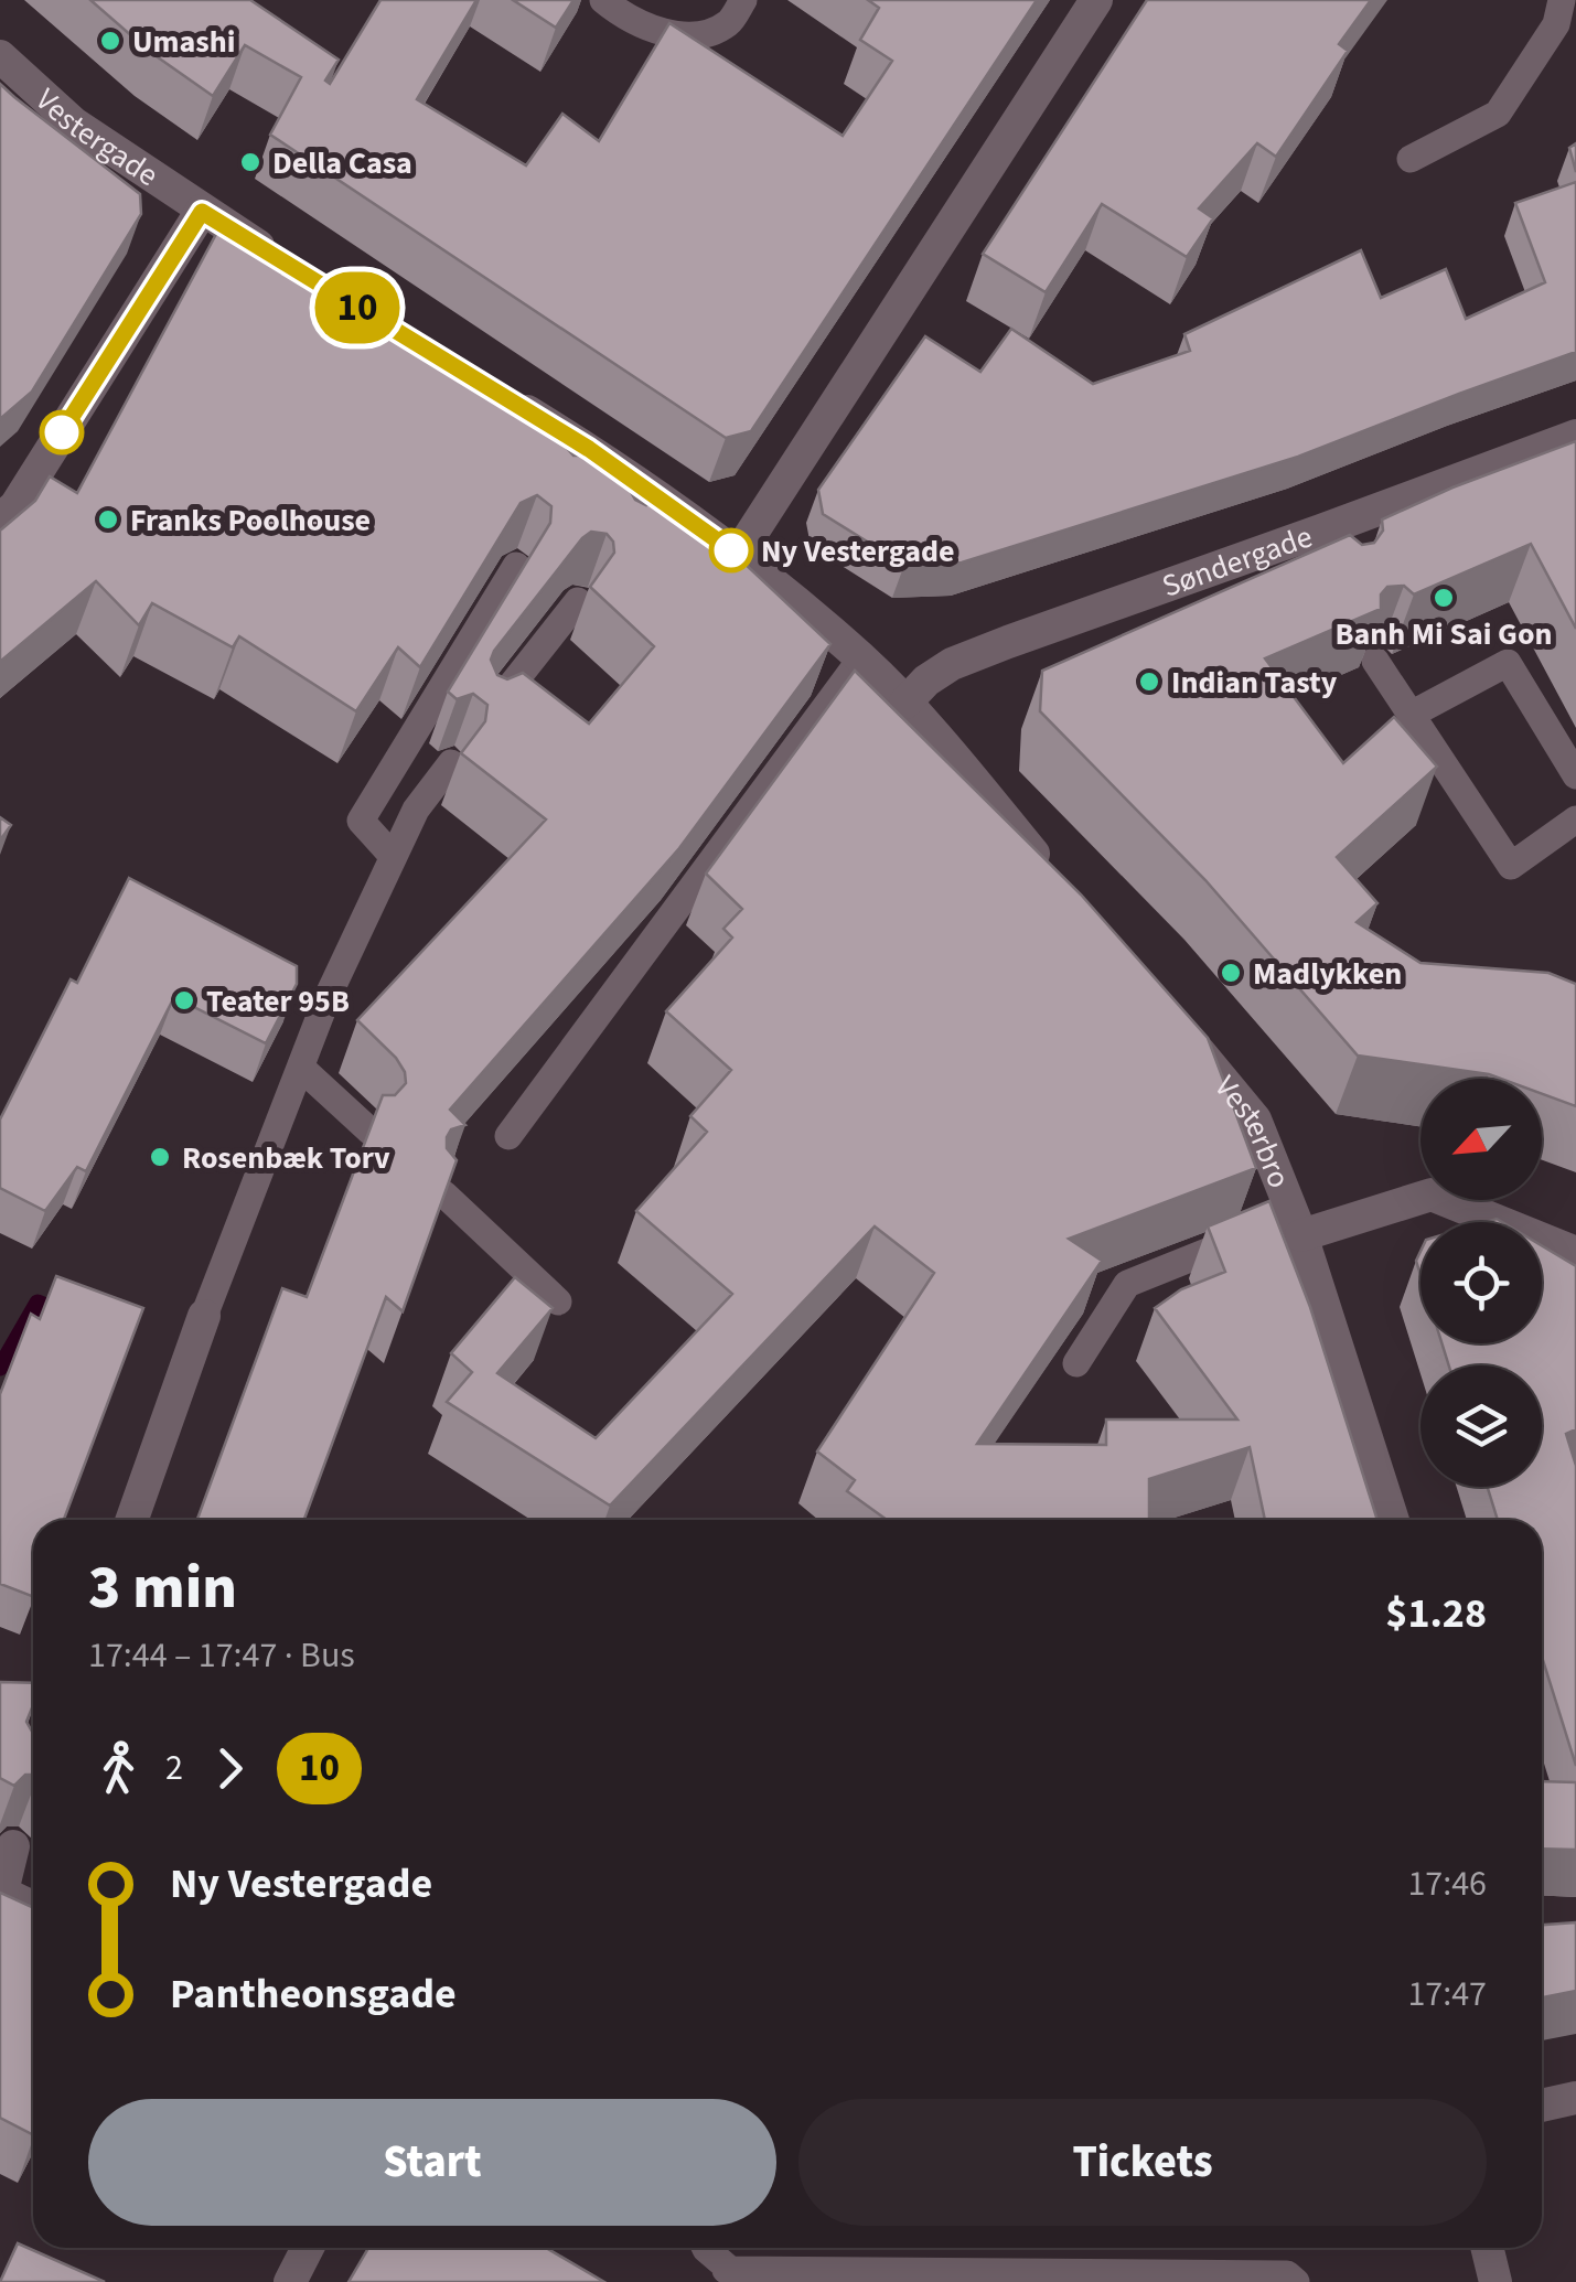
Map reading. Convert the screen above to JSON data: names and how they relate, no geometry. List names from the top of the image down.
{
  "streets": {
    "street": ["Vestergade", "Søndergade", "Vesterbro"]
  },
  "places": [
    "Umashi",
    "Della Casa",
    "Franks Poolhouse",
    "Ny Vestergade",
    "Banh Mi Sai Gon",
    "Indian Tasty",
    "Madlykken",
    "Teater 95B",
    "Rosenbæk Torv"
  ],
  "lines": ["bus line 10"],
  "north": "bottom left",
  "page": {
    "on_map": "10",
    "heading": ["3 min", "17:44 – 17:47 · Bus", "$1.28"],
    "legs": ["2", "10"],
    "list": [
      {
        "name": "Ny Vestergade",
        "value": "17:46"
      },
      {
        "name": "Pantheonsgade",
        "value": "17:47"
      }
    ],
    "buttons": ["Start", "Tickets"]
  }
}
